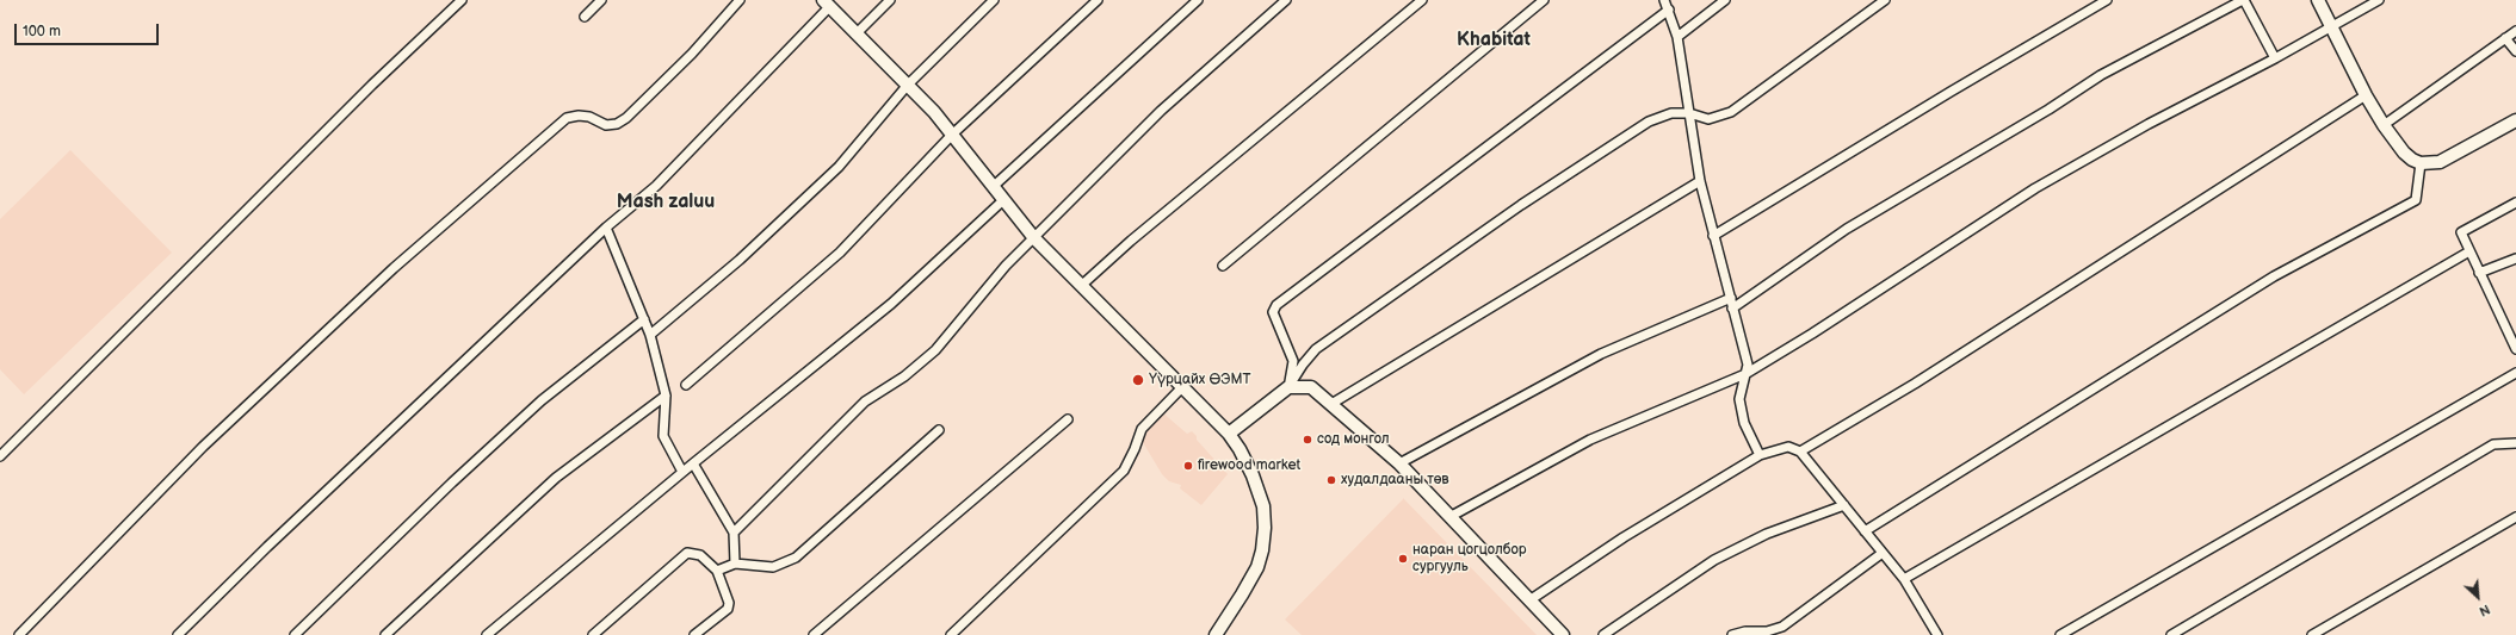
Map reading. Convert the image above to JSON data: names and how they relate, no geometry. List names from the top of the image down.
{
  "districts": ["Khabitat", "Mash zaluu"],
  "places": [
    "Үүрцайх ӨЭМТ",
    "сод монгол",
    "firewood market",
    "худалдааны төв",
    "наран цогцолбор сургууль"
  ],
  "scale_bar": "100 m",
  "north": "bottom right"
}
